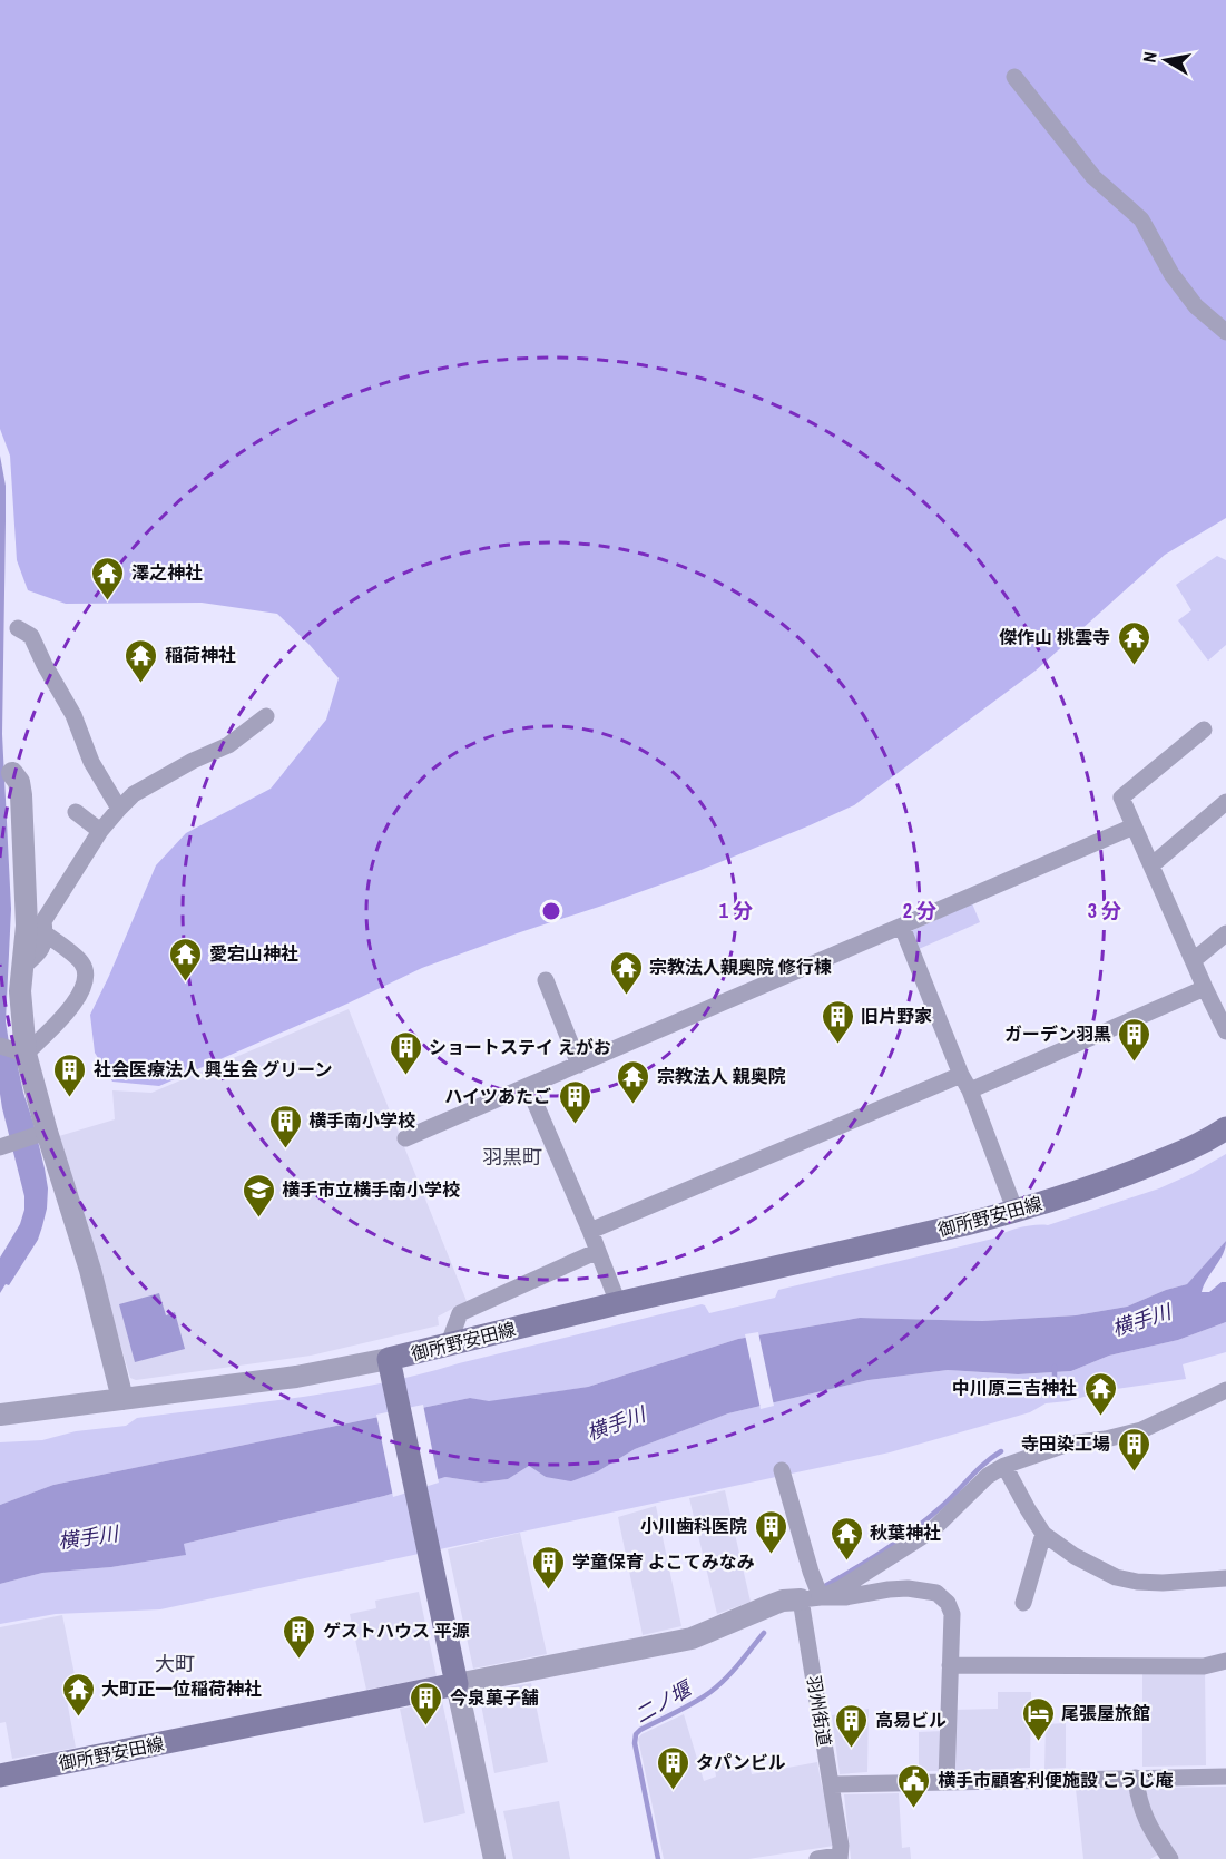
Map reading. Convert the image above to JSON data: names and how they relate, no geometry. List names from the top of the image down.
{
  "streets": {
    "main road": ["御所野安田線"],
    "street": ["羽州街道"]
  },
  "districts": ["羽黒町", "大町"],
  "water": ["横手川", "二ノ堰"],
  "places": {
    "temple": [
      "澤之神社",
      "傑作山 桃雲寺",
      "稲荷神社",
      "愛宕山神社",
      "宗教法人親奥院 修行棟",
      "宗教法人 親奥院",
      "中川原三吉神社",
      "秋葉神社",
      "大町正一位稲荷神社"
    ],
    "building": [
      "旧片野家",
      "ガーデン羽黒",
      "ショートステイ えがお",
      "社会医療法人 興生会 グリーン",
      "ハイツあたご",
      "横手南小学校",
      "寺田染工場",
      "小川歯科医院",
      "学童保育 よこてみなみ",
      "ゲストハウス 平源",
      "今泉菓子舗",
      "高易ビル",
      "タパンビル"
    ],
    "school or university": ["横手市立横手南小学校"],
    "hotel": ["尾張屋旅館"],
    "public building": ["横手市顧客利便施設 こうじ庵"]
  },
  "north": "left",
  "rings": ["1 分", "2 分", "3 分"]
}
